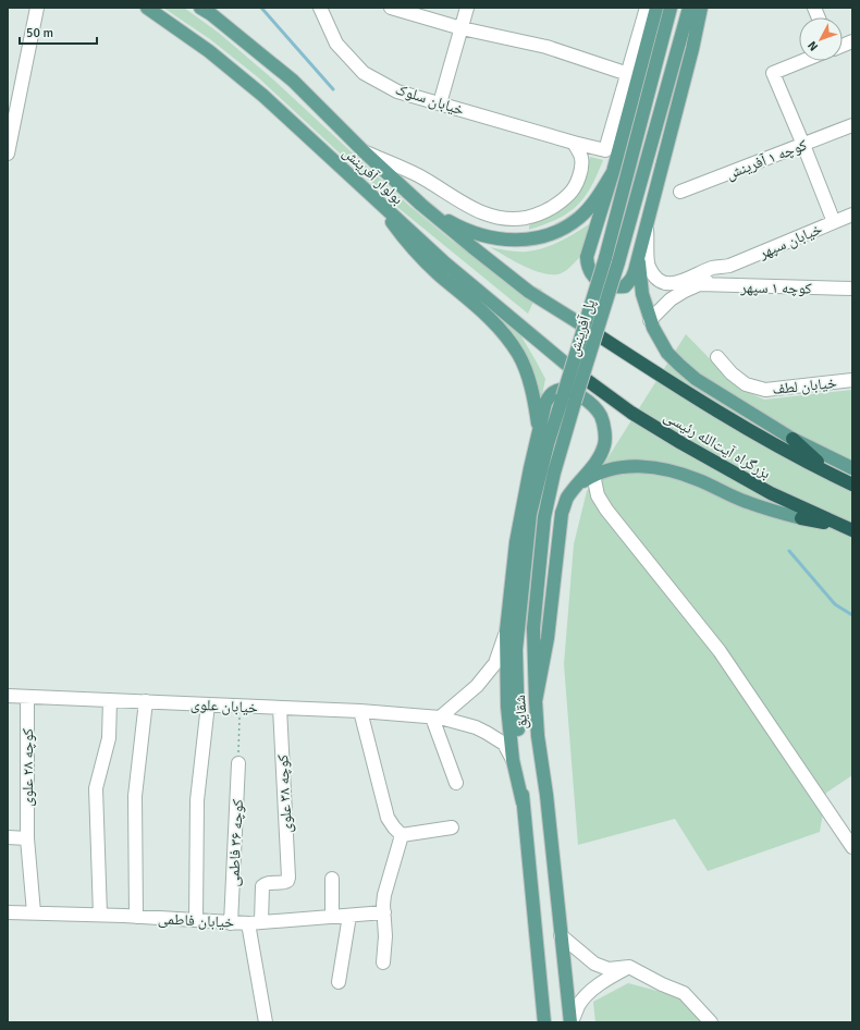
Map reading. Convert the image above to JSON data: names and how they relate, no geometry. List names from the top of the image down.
{
  "streets": {
    "highway": ["بزرگراه آیت‌الله رئیسی"],
    "main road": ["بولوار آفرینش", "پل آفرینش", "شقایق"],
    "street": [
      "خیابان سلوک",
      "کوچه ۱ آفرینش",
      "خیابان سپهر",
      "کوچه ۱ سپهر",
      "خیابان لطف",
      "خیابان علوی",
      "کوچه ۲۸ علوی",
      "کوچه ۳۸ علوی",
      "کوچه ۳۶ فاطمی",
      "خیابان فاطمی"
    ]
  },
  "crossings": [
    ["بولوار آفرینش", "بزرگراه آیت‌الله رئیسی"],
    ["خیابان سپهر", "کوچه ۱ سپهر"],
    ["پل آفرینش", "شقایق"],
    ["خیابان علوی", "شقایق"],
    ["خیابان علوی", "کوچه ۲۸ علوی"],
    ["خیابان علوی", "کوچه ۳۸ علوی"],
    ["کوچه ۲۸ علوی", "خیابان فاطمی"],
    ["کوچه ۳۸ علوی", "خیابان فاطمی"],
    ["کوچه ۳۶ فاطمی", "خیابان فاطمی"]
  ],
  "scale_bar": "50 m",
  "north": "bottom left"
}
